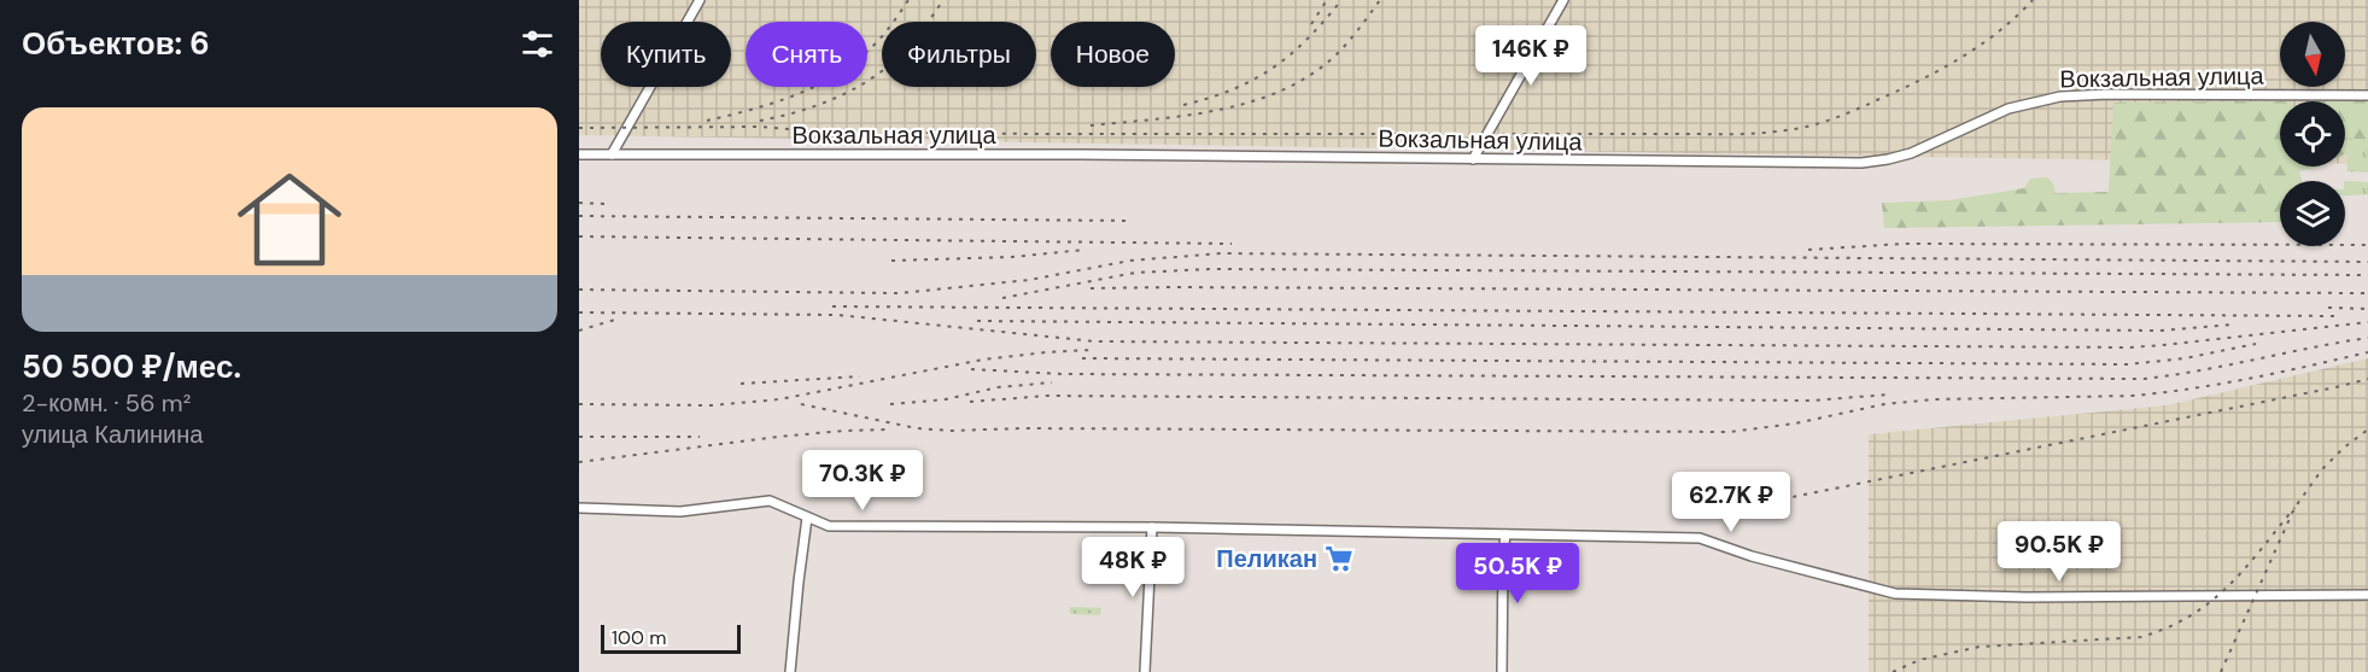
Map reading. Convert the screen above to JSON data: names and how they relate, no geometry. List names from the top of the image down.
{
  "streets": {
    "street": ["Вокзальная улица"]
  },
  "places": {
    "supermarket": ["Пеликан"]
  },
  "scale_bar": "100 m",
  "north": "bottom",
  "page": {
    "heading": "Объектов: 6",
    "chip": [
      "Купить",
      "Снять",
      "Фильтры",
      "Новое"
    ],
    "price": [
      "146K ₽",
      "70.3K ₽",
      "62.7K ₽",
      "90.5K ₽",
      "48K ₽",
      "50.5K ₽"
    ],
    "list": [
      {
        "name": "50 500 ₽/мес.",
        "note": "2-комн. · 56 m² · улица Калинина"
      }
    ],
    "scale": "100 m"
  }
}
